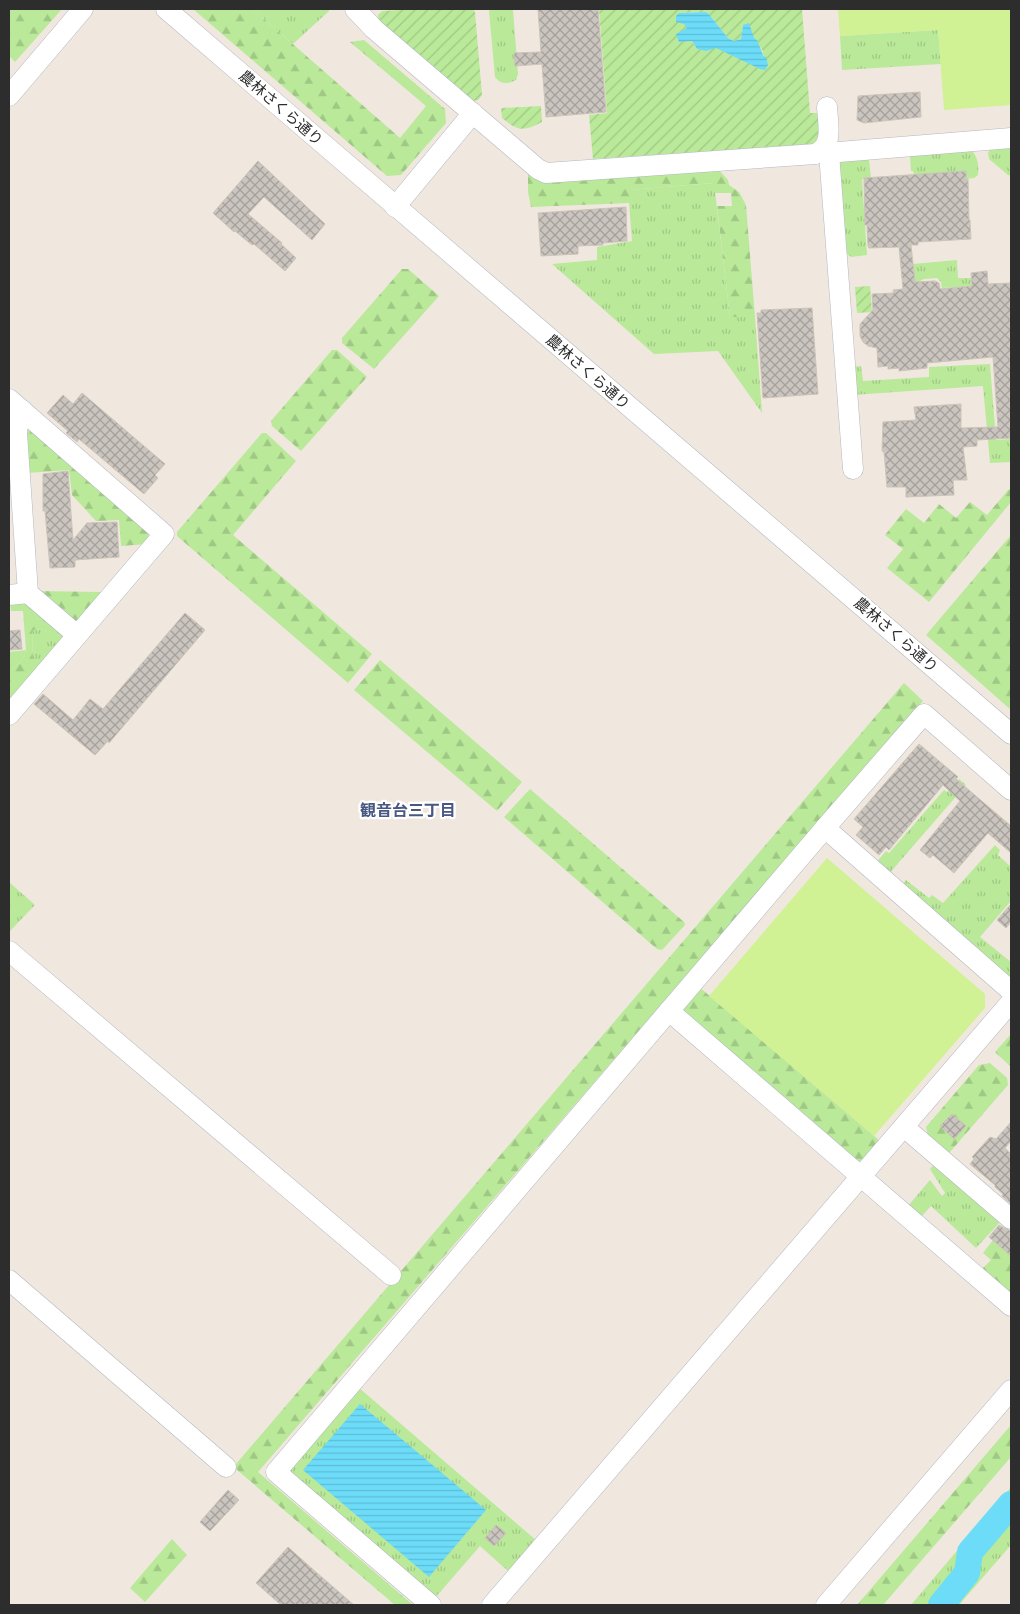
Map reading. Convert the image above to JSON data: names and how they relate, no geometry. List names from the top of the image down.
{
  "streets": {
    "street": ["農林さくら通り"]
  },
  "districts": ["観音台三丁目"]
}
